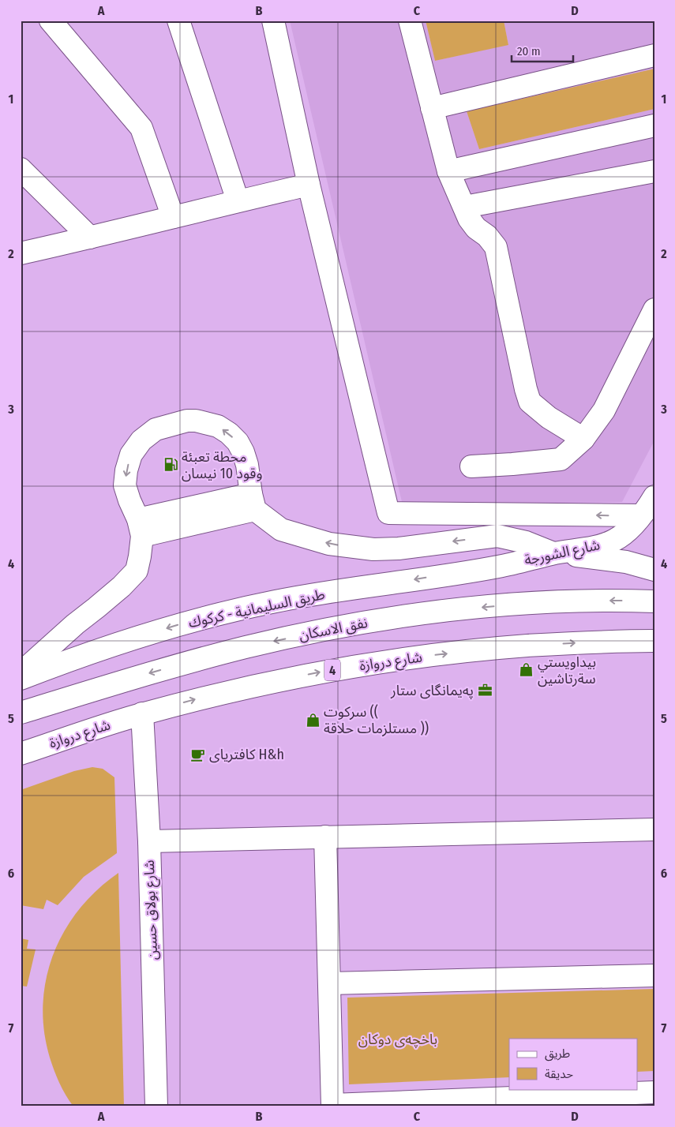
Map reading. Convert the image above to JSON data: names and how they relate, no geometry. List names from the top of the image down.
{
  "streets": {
    "street": [
      "شارع الشورجة",
      "طريق السليمانية - كركوك",
      "نفق الاسكان",
      "شارع دروازة",
      "4",
      "شارع بولاق حسين"
    ]
  },
  "crossings": [
    ["شارع الشورجة", "طريق السليمانية - كركوك"],
    ["شارع دروازة", "شارع بولاق حسين"]
  ],
  "one_way": ["طريق السليمانية - كركوك"],
  "parks": ["باخچەی دوکان"],
  "places": {
    "fuel station": ["محطة تعبئة وقود 10 نيسان"],
    "shop": ["بيداويستي سةرتاشين", "سركوت (( مستلزمات حلاقة ))"],
    "office": ["پەیمانگای ستار"],
    "cafe": ["کافتریای H&h"]
  },
  "legend": ["طريق", "حديقة"],
  "scale_bar": "20 m",
  "grid": {
    "columns": [
      "A",
      "B",
      "C",
      "D"
    ],
    "rows": [
      "1",
      "2",
      "3",
      "4",
      "5",
      "6",
      "7"
    ]
  }
}
